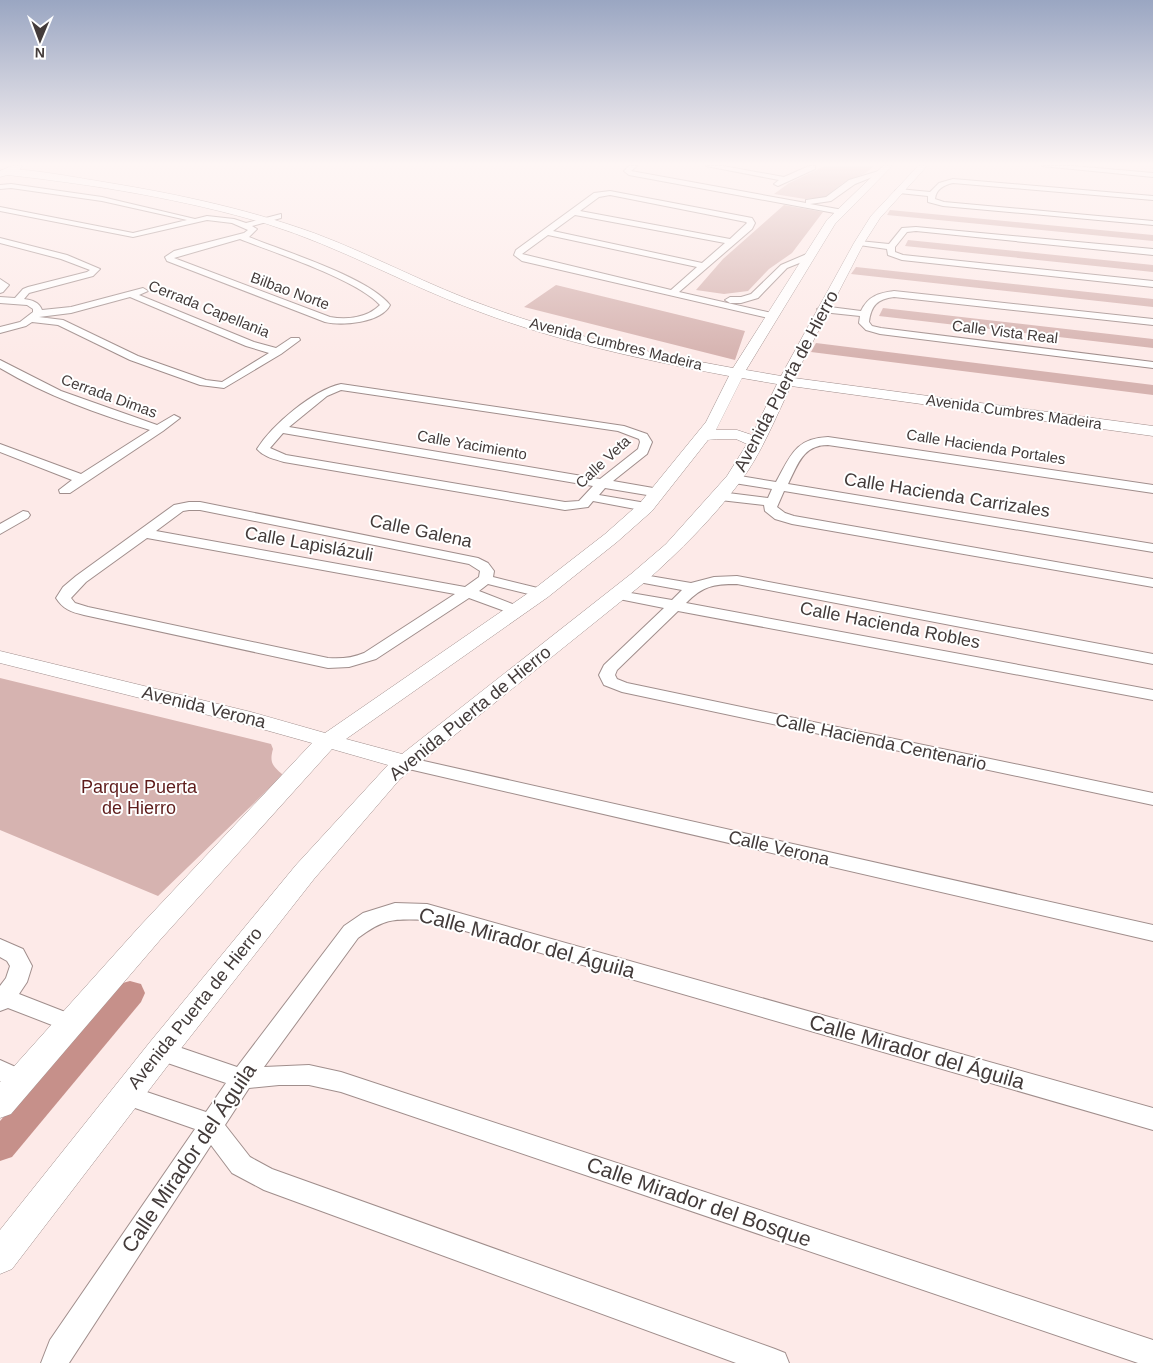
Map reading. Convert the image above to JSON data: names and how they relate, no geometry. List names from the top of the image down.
{
  "streets": {
    "street": [
      "Bilbao Norte",
      "Cerrada Capellania",
      "Calle Vista Real",
      "Avenida Cumbres Madeira",
      "Avenida Puerta de Hierro",
      "Cerrada Dimas",
      "Calle Yacimiento",
      "Calle Hacienda Portales",
      "Calle Veta",
      "Calle Hacienda Carrizales",
      "Calle Galena",
      "Calle Lapislázuli",
      "Calle Hacienda Robles",
      "Avenida Verona",
      "Calle Hacienda Centenario",
      "Calle Verona",
      "Calle Mirador del Águila",
      "Calle Mirador del Bosque"
    ]
  },
  "crossings": [
    ["Avenida Cumbres Madeira", "Avenida Puerta de Hierro"],
    ["Avenida Puerta de Hierro", "Calle Hacienda Carrizales"],
    ["Avenida Puerta de Hierro", "Calle Hacienda Robles"],
    ["Avenida Puerta de Hierro", "Avenida Verona"],
    ["Avenida Puerta de Hierro", "Calle Verona"],
    ["Calle Yacimiento", "Calle Veta"],
    ["Calle Hacienda Portales", "Calle Hacienda Carrizales"],
    ["Calle Galena", "Calle Lapislázuli"],
    ["Calle Hacienda Robles", "Calle Hacienda Centenario"],
    ["Avenida Verona", "Calle Verona"],
    ["Calle Mirador del Águila", "Calle Mirador del Bosque"]
  ],
  "parks": ["Parque Puerta de Hierro"],
  "north": "bottom"
}
